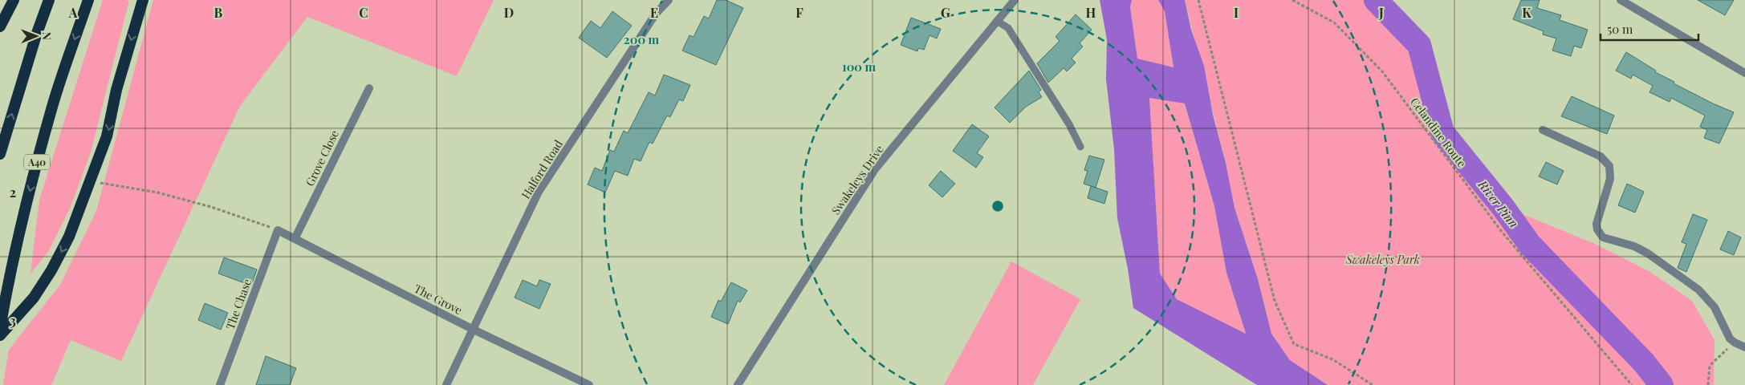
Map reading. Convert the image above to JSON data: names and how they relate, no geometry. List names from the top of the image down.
{
  "streets": {
    "highway": ["A40"],
    "street": [
      "Grove Close",
      "Halford Road",
      "Swakeleys Drive",
      "The Grove",
      "The Chase"
    ],
    "path": ["Celandine Route"]
  },
  "crossings": [
    ["Grove Close", "The Grove"],
    ["Halford Road", "The Grove"],
    ["The Grove", "The Chase"]
  ],
  "water": ["River Pinn"],
  "parks": ["Swakeleys Park"],
  "scale_bar": "50 m",
  "north": "right",
  "grid": {
    "columns": [
      "A",
      "B",
      "C",
      "D",
      "E",
      "F",
      "G",
      "H",
      "I",
      "J",
      "K"
    ],
    "rows": ["2", "3"]
  },
  "rings": ["200 m", "100 m"]
}
